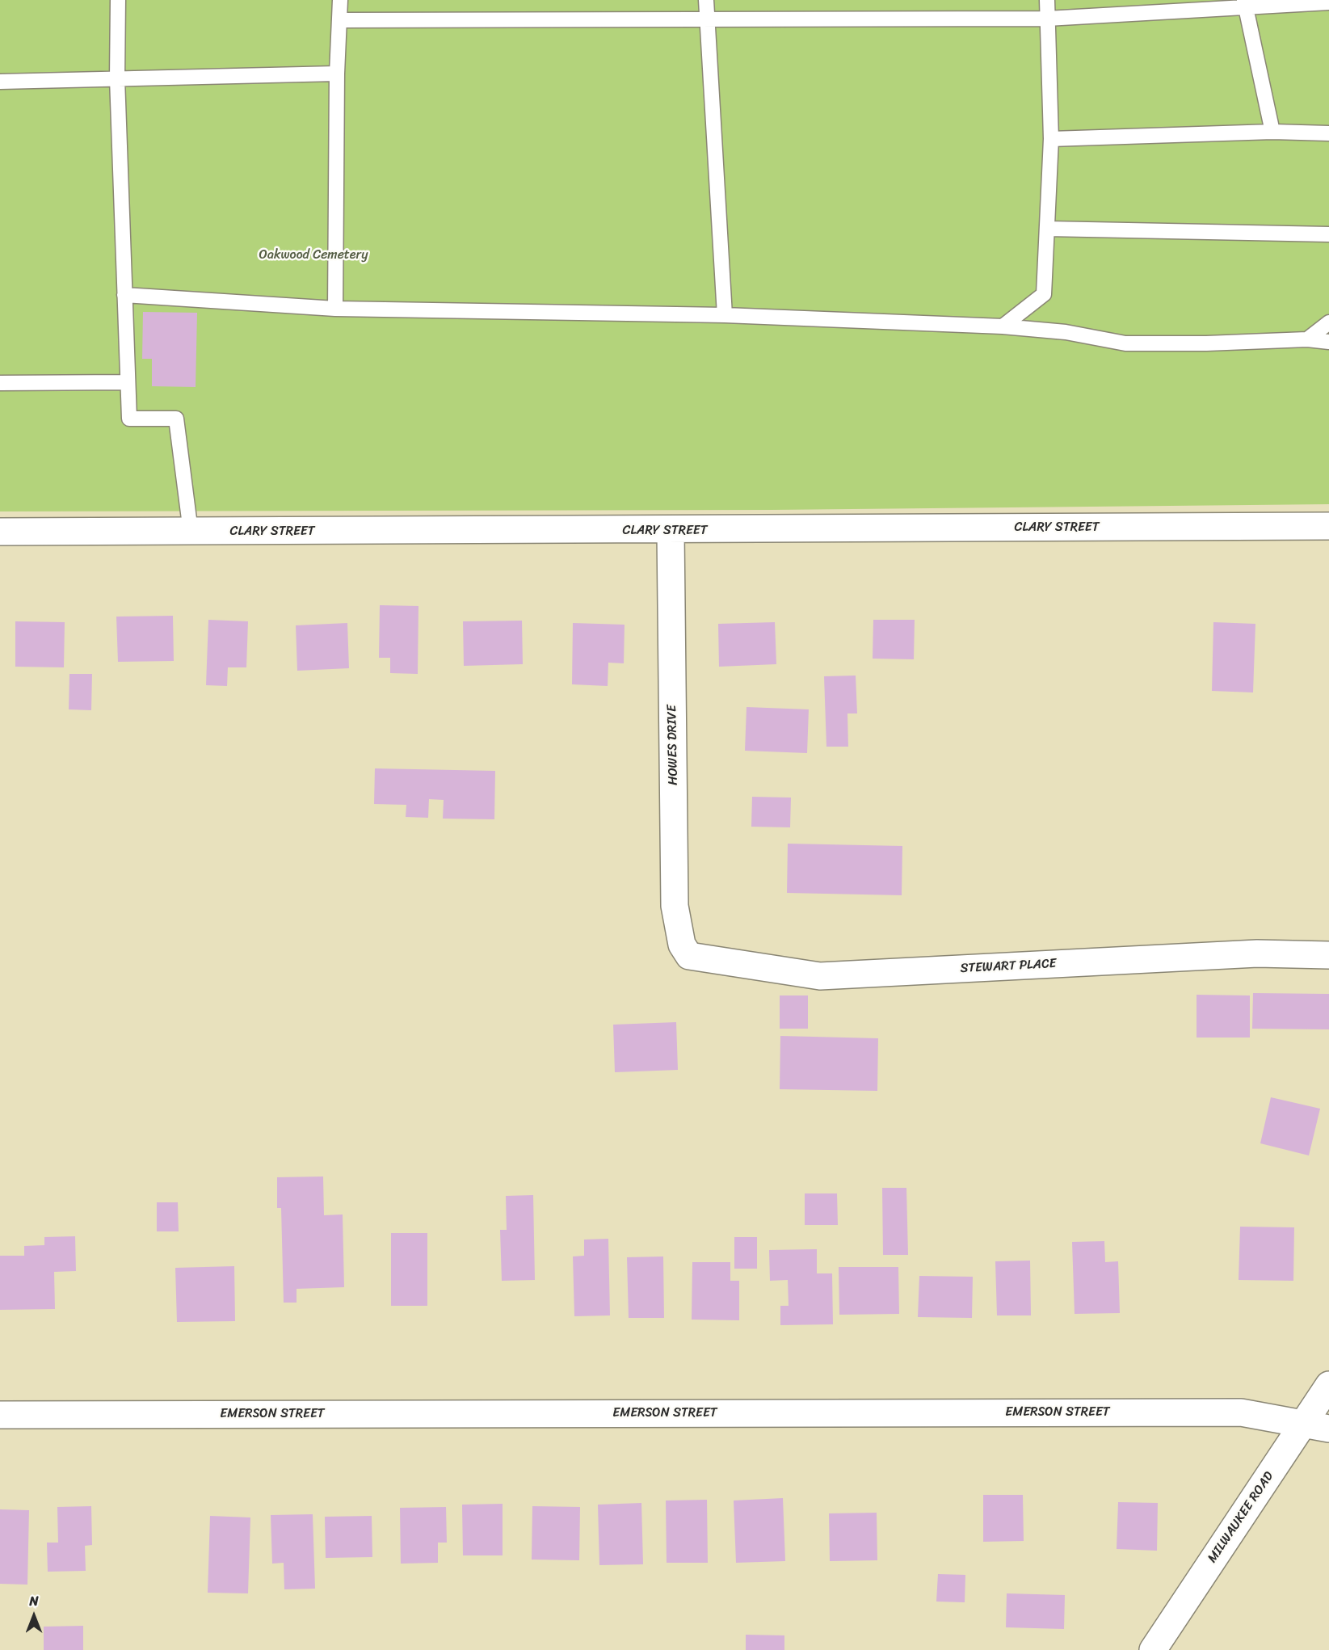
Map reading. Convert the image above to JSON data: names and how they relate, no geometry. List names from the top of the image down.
{
  "streets": {
    "street": [
      "CLARY STREET",
      "HOWES DRIVE",
      "STEWART PLACE",
      "EMERSON STREET",
      "MILWAUKEE ROAD"
    ]
  },
  "crossings": [
    ["CLARY STREET", "HOWES DRIVE"],
    ["HOWES DRIVE", "STEWART PLACE"],
    ["EMERSON STREET", "MILWAUKEE ROAD"]
  ],
  "parks": ["Oakwood Cemetery"],
  "north": "top"
}
